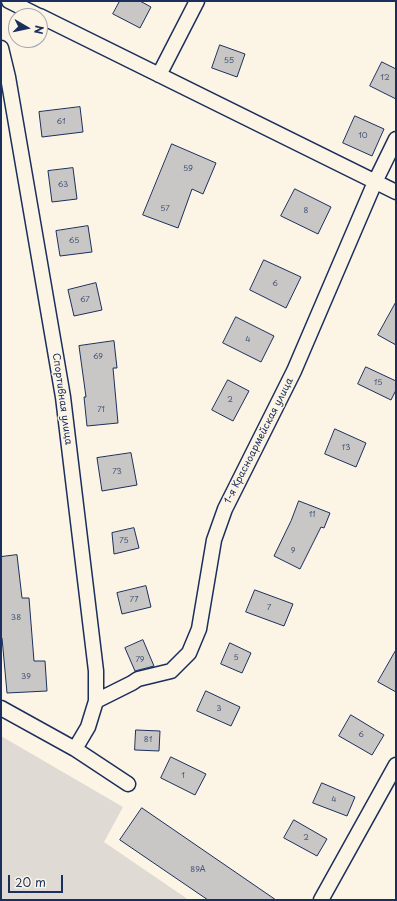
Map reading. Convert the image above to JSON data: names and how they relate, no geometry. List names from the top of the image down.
{
  "streets": {
    "street": ["Спортивная улица", "1-я Красноармейская улица"]
  },
  "crossings": [
    ["Спортивная улица", "1-я Красноармейская улица"]
  ],
  "house_numbers": [
    "55",
    "12",
    "61",
    "10",
    "59",
    "63",
    "57",
    "8",
    "65",
    "6",
    "67",
    "4",
    "69",
    "15",
    "2",
    "71",
    "13",
    "73",
    "11",
    "75",
    "9",
    "77",
    "7",
    "38",
    "5",
    "79",
    "39",
    "3",
    "6",
    "81",
    "1",
    "4",
    "2",
    "89А"
  ],
  "scale_bar": "20 m",
  "north": "right"
}
